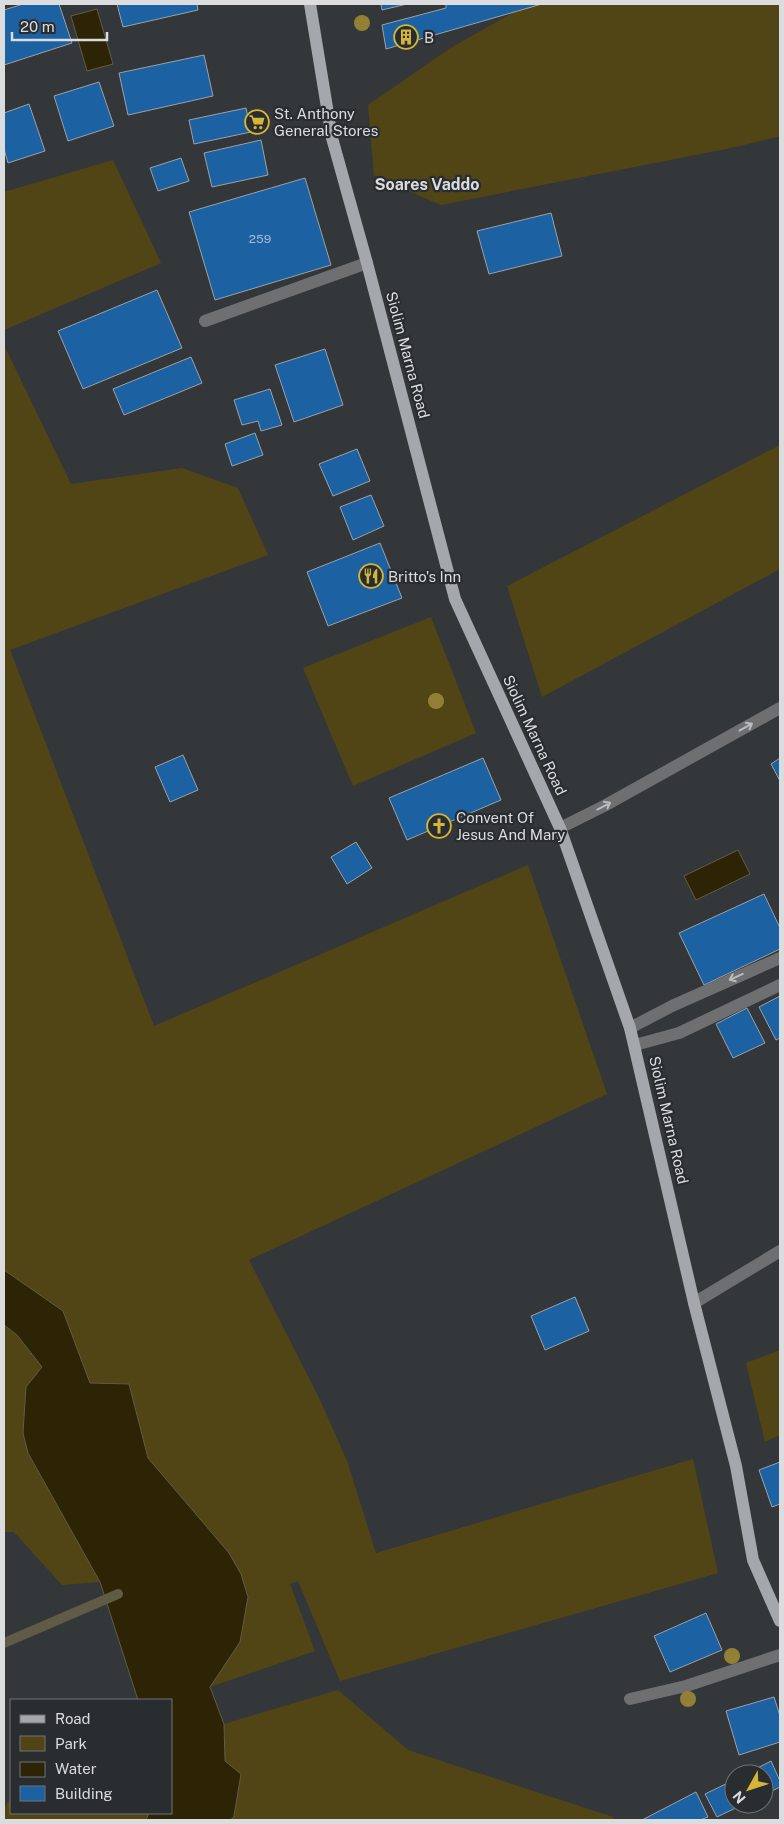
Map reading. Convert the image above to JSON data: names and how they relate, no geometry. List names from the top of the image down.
{
  "streets": {
    "main road": ["Siolim Marna Road"]
  },
  "districts": ["Soares Vaddo"],
  "places": {
    "building": ["B"],
    "supermarket": ["St. Anthony General Stores"],
    "restaurant": ["Britto's Inn"],
    "church": ["Convent Of Jesus And Mary"]
  },
  "house_numbers": ["259"],
  "legend": [
    "Road",
    "Park",
    "Water",
    "Building"
  ],
  "scale_bar": "20 m",
  "north": "bottom left"
}
